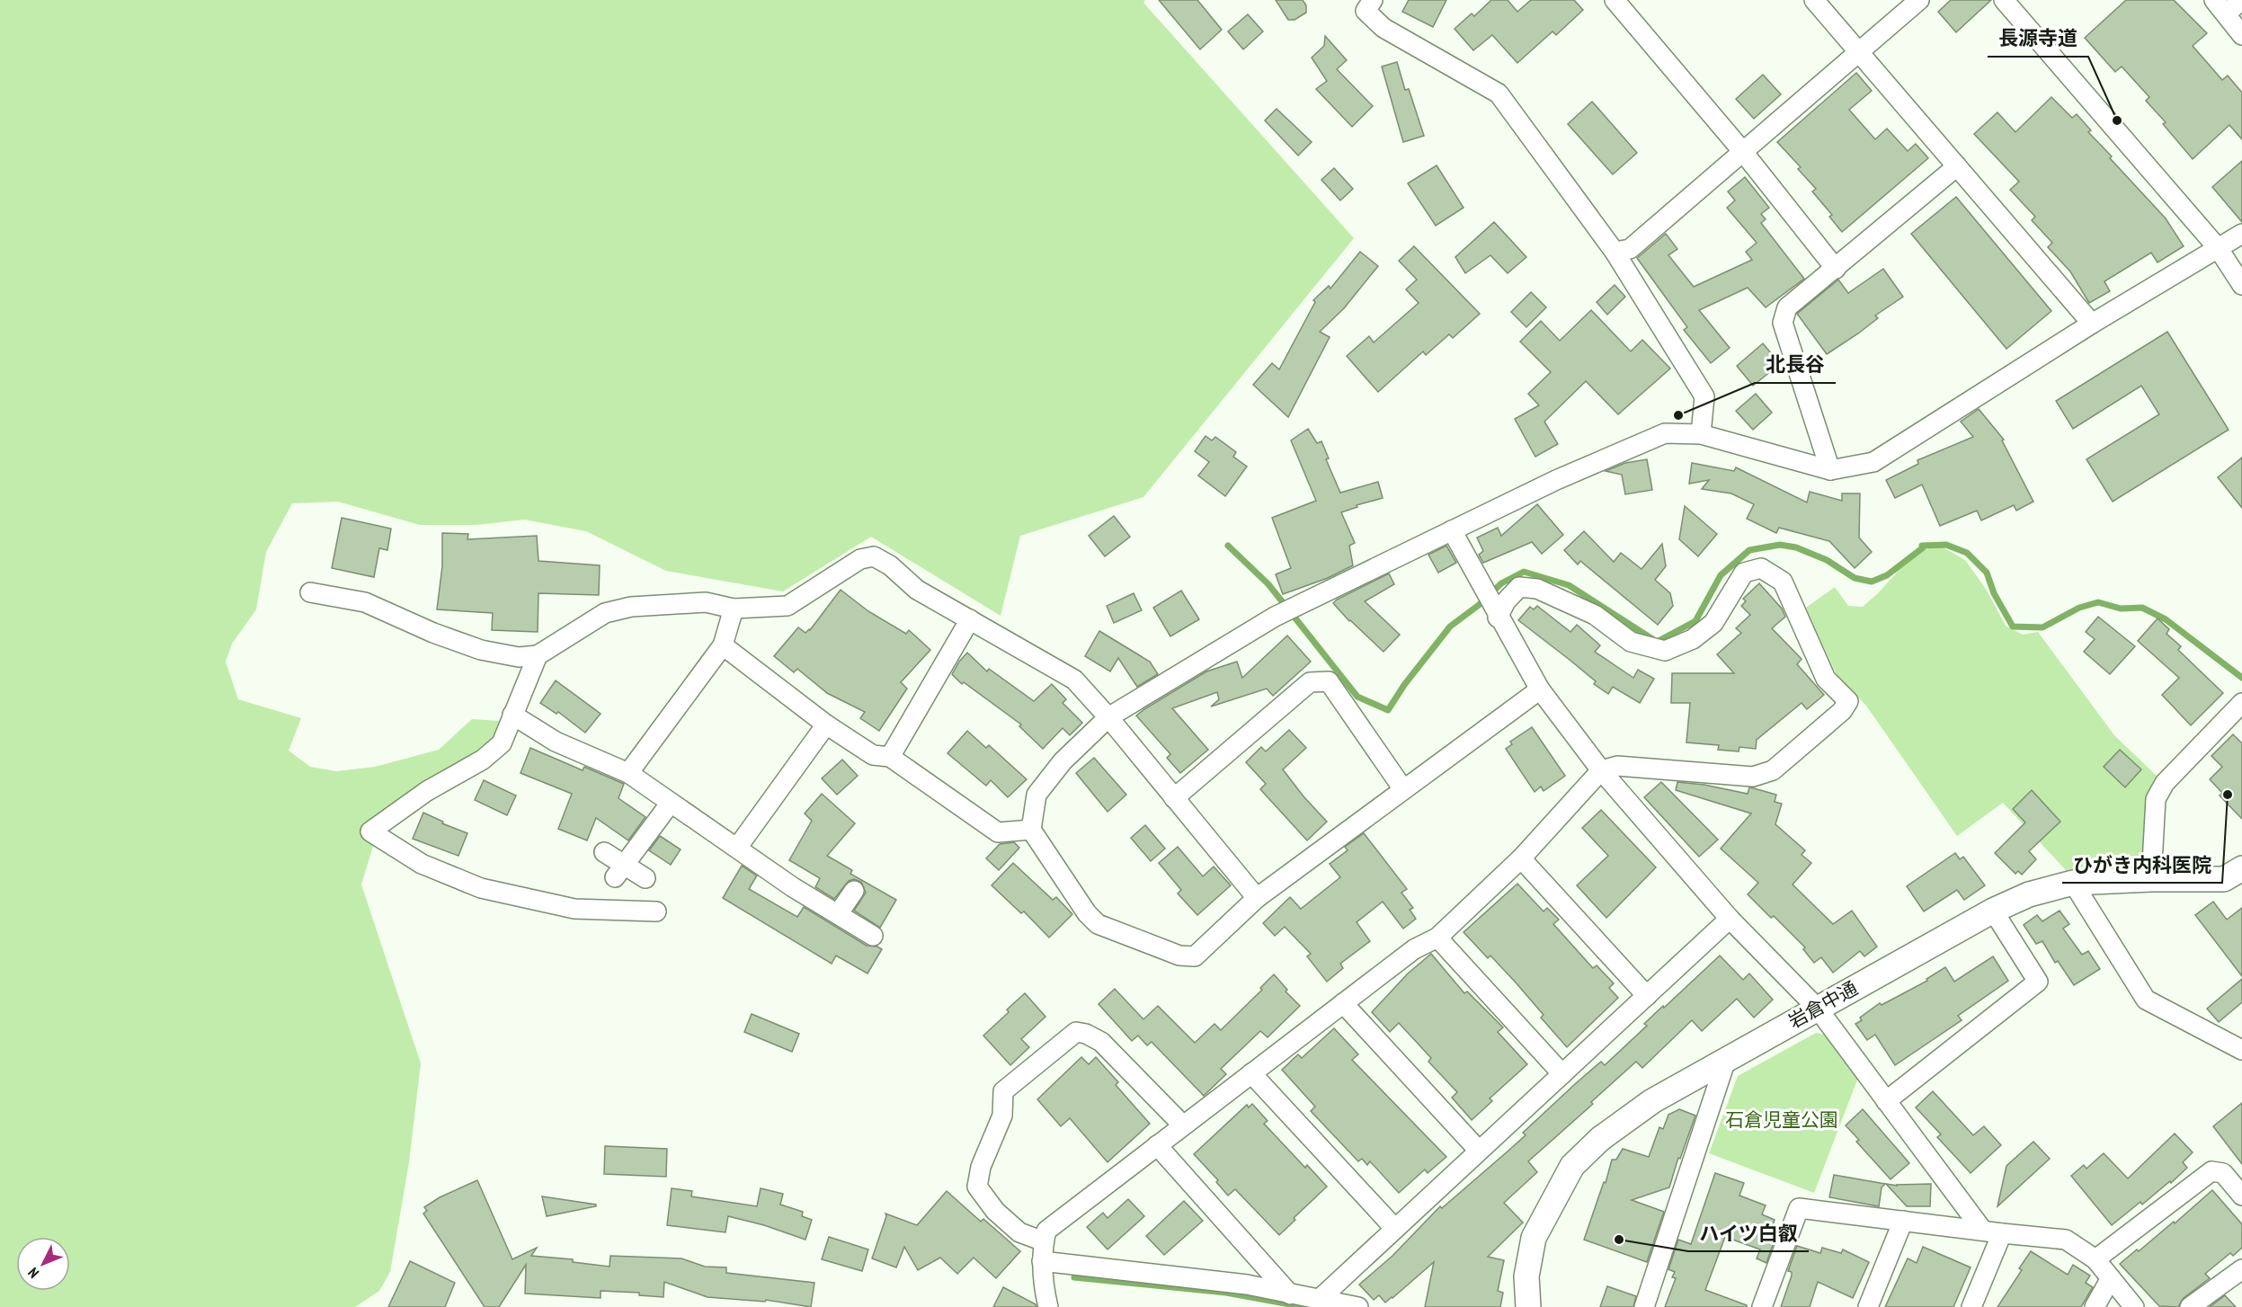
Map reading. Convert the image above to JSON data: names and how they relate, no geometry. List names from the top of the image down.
{
  "streets": {
    "street": ["岩倉中通"]
  },
  "parks": ["石倉児童公園"],
  "places": [
    "長源寺道",
    "北長谷",
    "ひがき内科医院",
    "ハイツ白叡"
  ],
  "north": "bottom left"
}
